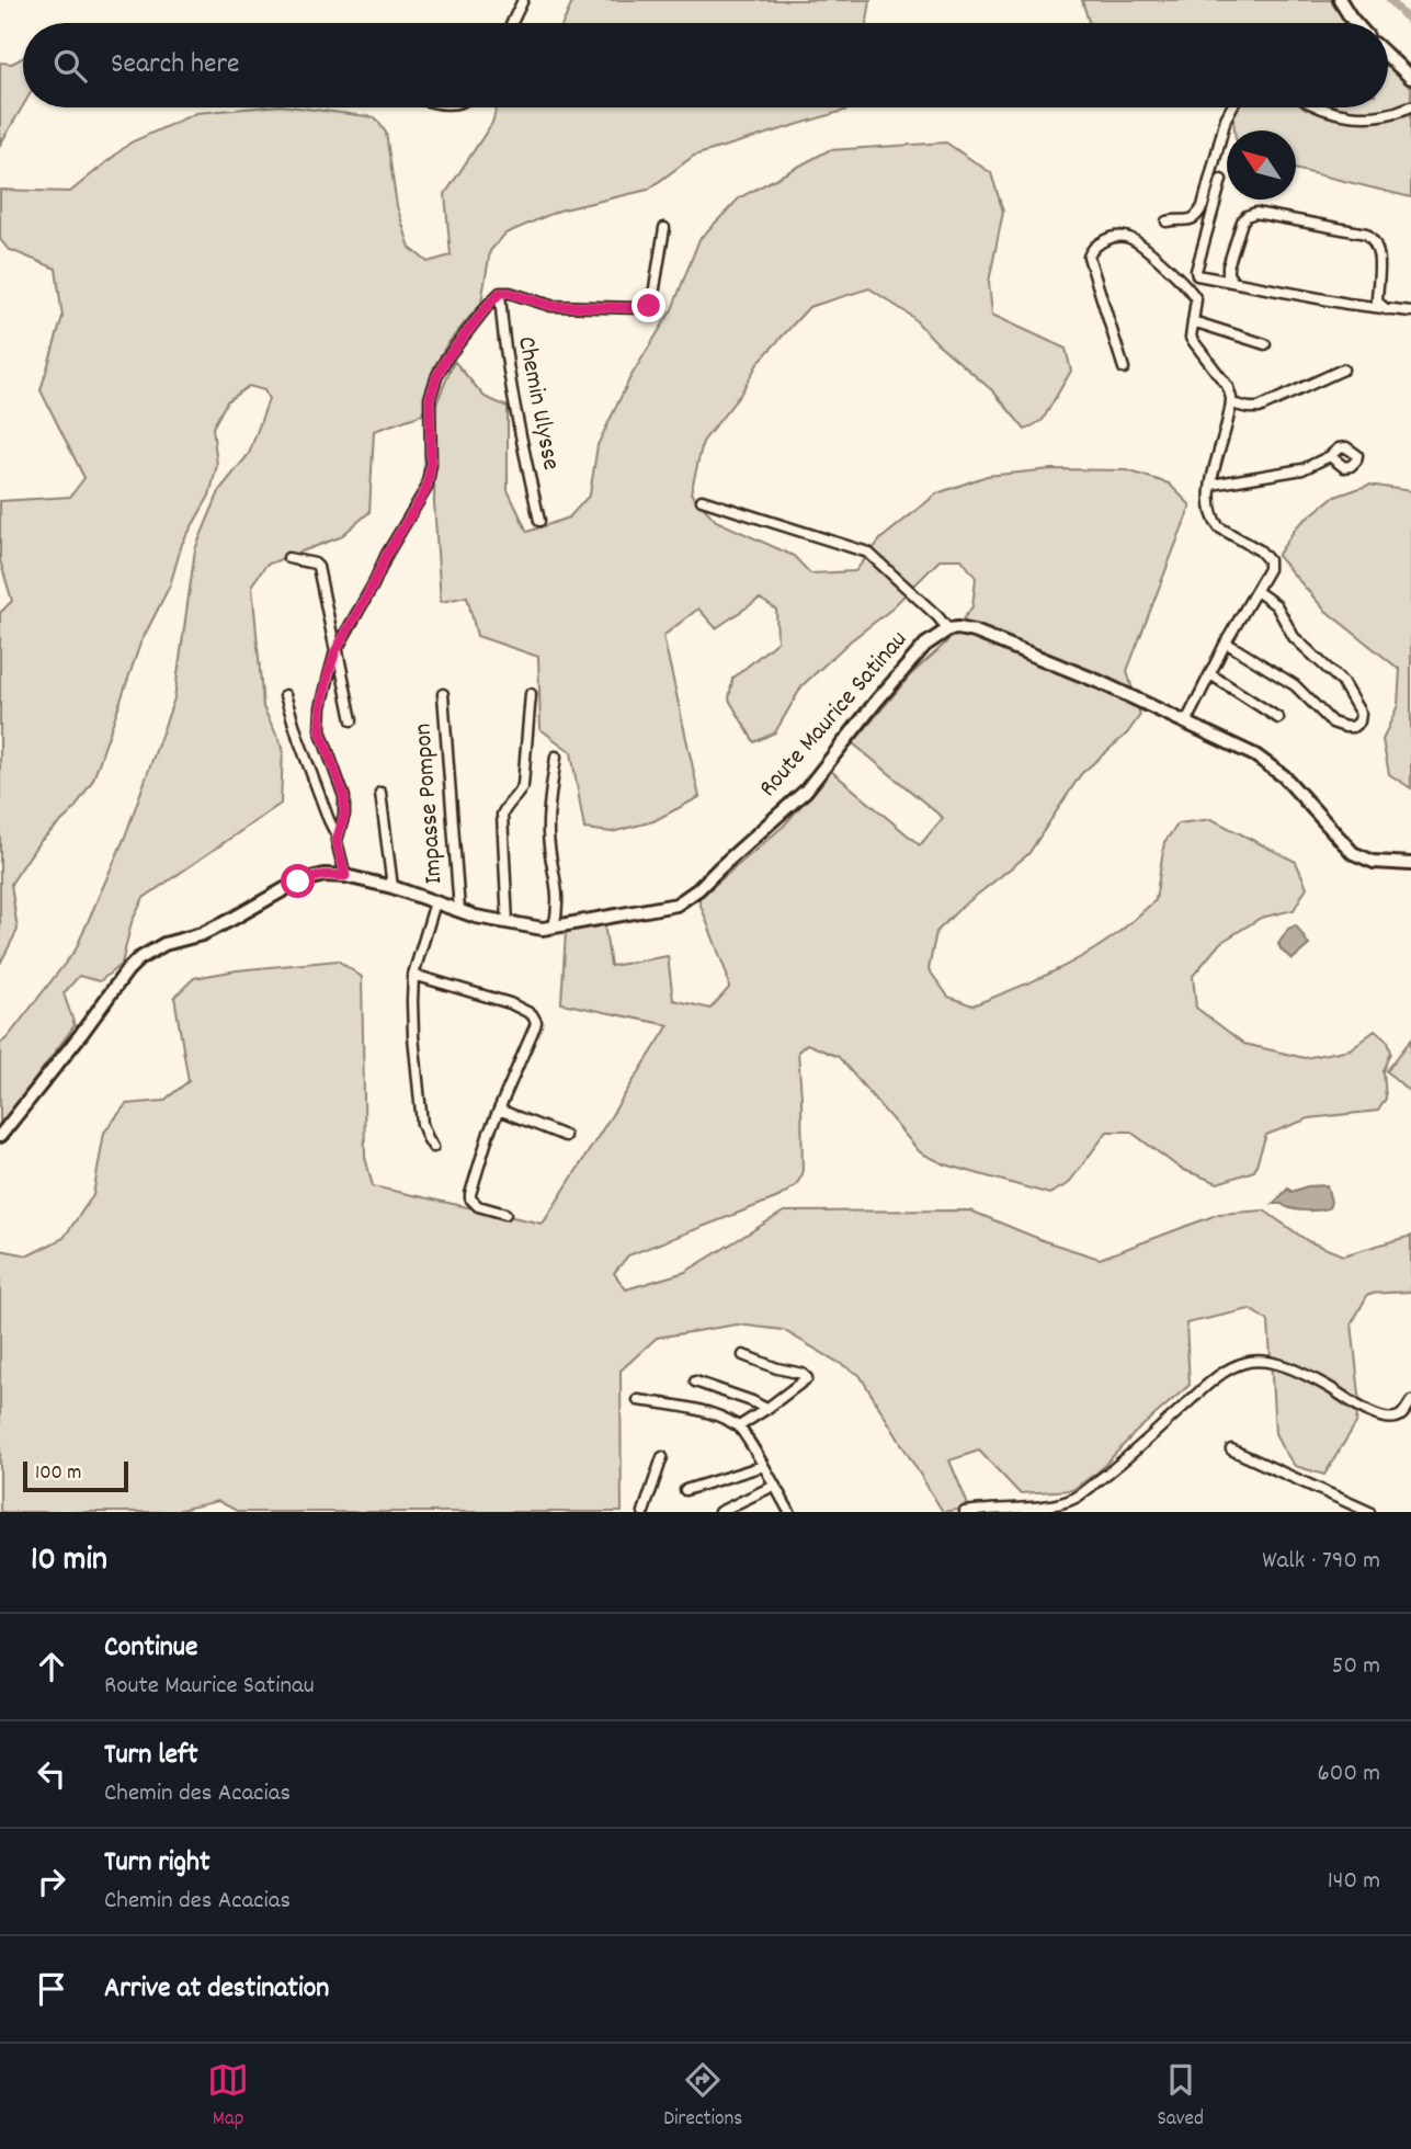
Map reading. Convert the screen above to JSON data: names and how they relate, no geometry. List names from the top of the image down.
{
  "streets": {
    "main road": ["Route Maurice Satinau"],
    "street": ["Chemin Ulysse", "Impasse Pompon"]
  },
  "crossings": [
    ["Route Maurice Satinau", "Impasse Pompon"]
  ],
  "scale_bar": "100 m",
  "north": "top left",
  "page": {
    "search": "Search here",
    "scale": "100 m",
    "heading": ["10 min", "Walk · 790 m"],
    "list": [
      ["Continue", "Route Maurice Satinau", "50 m"],
      ["Turn left", "Chemin des Acacias", "600 m"],
      ["Turn right", "Chemin des Acacias", "140 m"],
      "Arrive at destination"
    ],
    "nav": ["Map", "Directions", "Saved"]
  }
}
